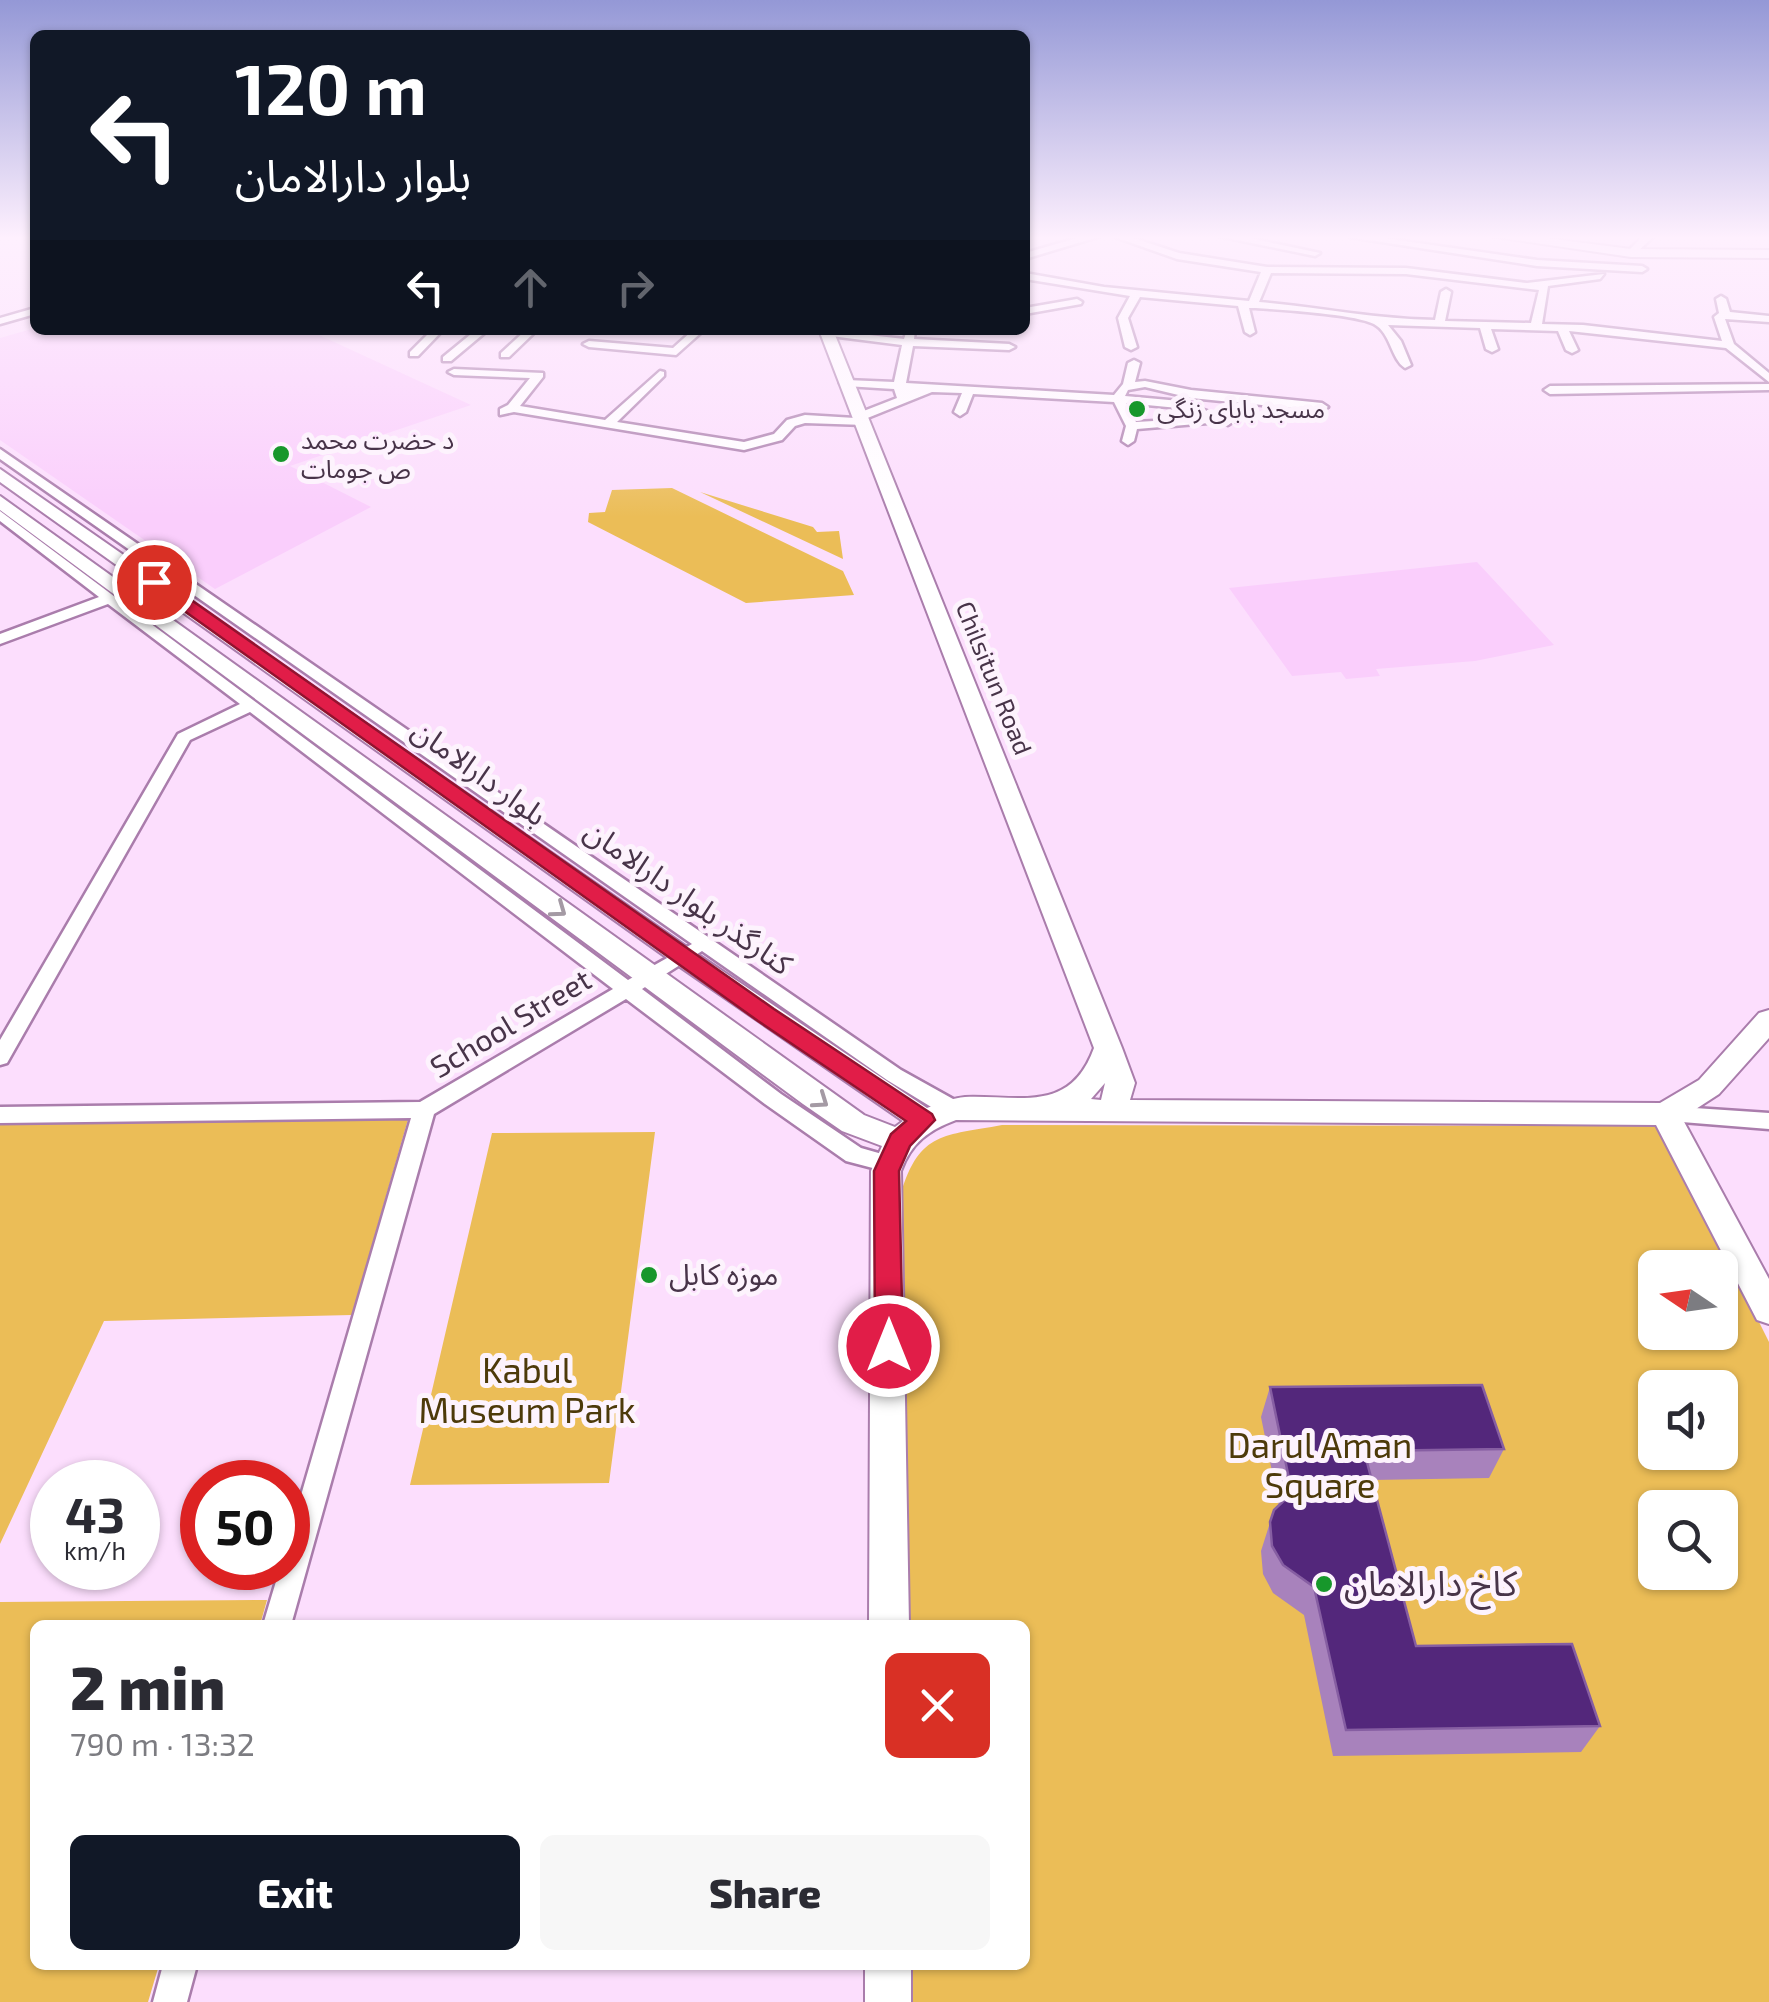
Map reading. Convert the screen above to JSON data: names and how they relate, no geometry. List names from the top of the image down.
{
  "streets": {
    "main road": ["Chilsitun Road", "بلوار دارالامان"],
    "street": ["کنارگذر بلوار دارالامان", "School Street"]
  },
  "crossings": [
    ["بلوار دارالامان", "کنارگذر بلوار دارالامان"],
    ["بلوار دارالامان", "School Street"],
    ["کنارگذر بلوار دارالامان", "School Street"]
  ],
  "parks": ["Kabul Museum Park", "Darul Aman Square"],
  "places": [
    "مسجد بابای زنگی",
    "د حضرت محمد ص جومات",
    "موزه کابل",
    "کاخ دارالامان"
  ],
  "north": "left",
  "page": {
    "turn": ["120 m", "بلوار دارالامان"],
    "speed": "43 km/h",
    "limit": "50",
    "heading": ["2 min", "790 m · 13:32"],
    "buttons": ["Exit", "Share"]
  }
}
